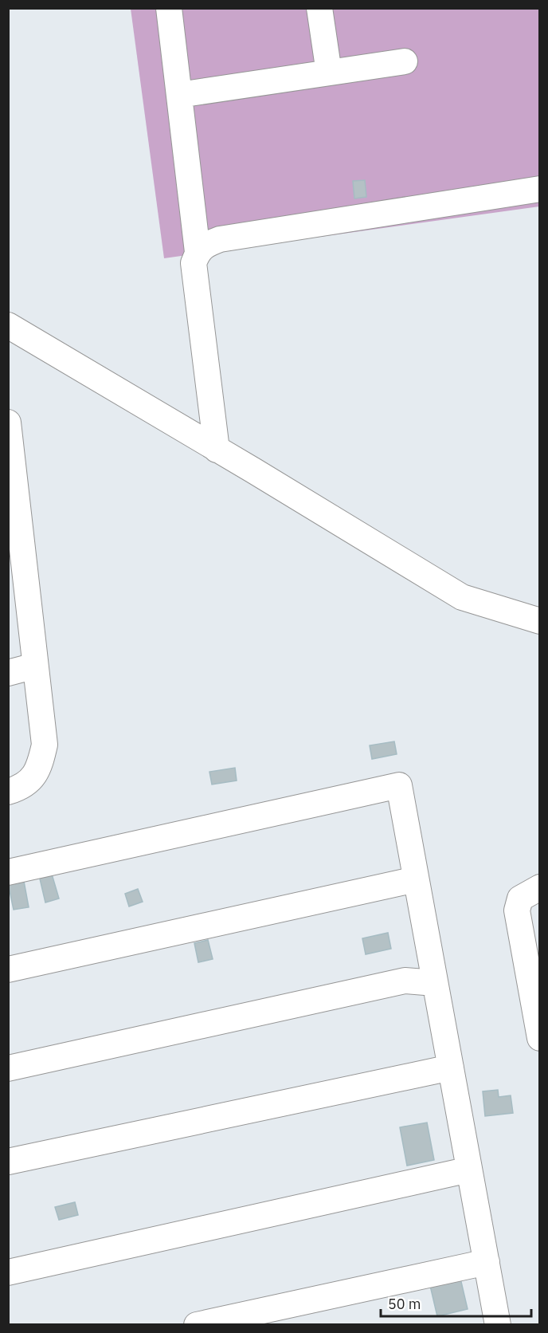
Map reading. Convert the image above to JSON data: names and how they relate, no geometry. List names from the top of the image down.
{
  "scale_bar": "50 m"
}
